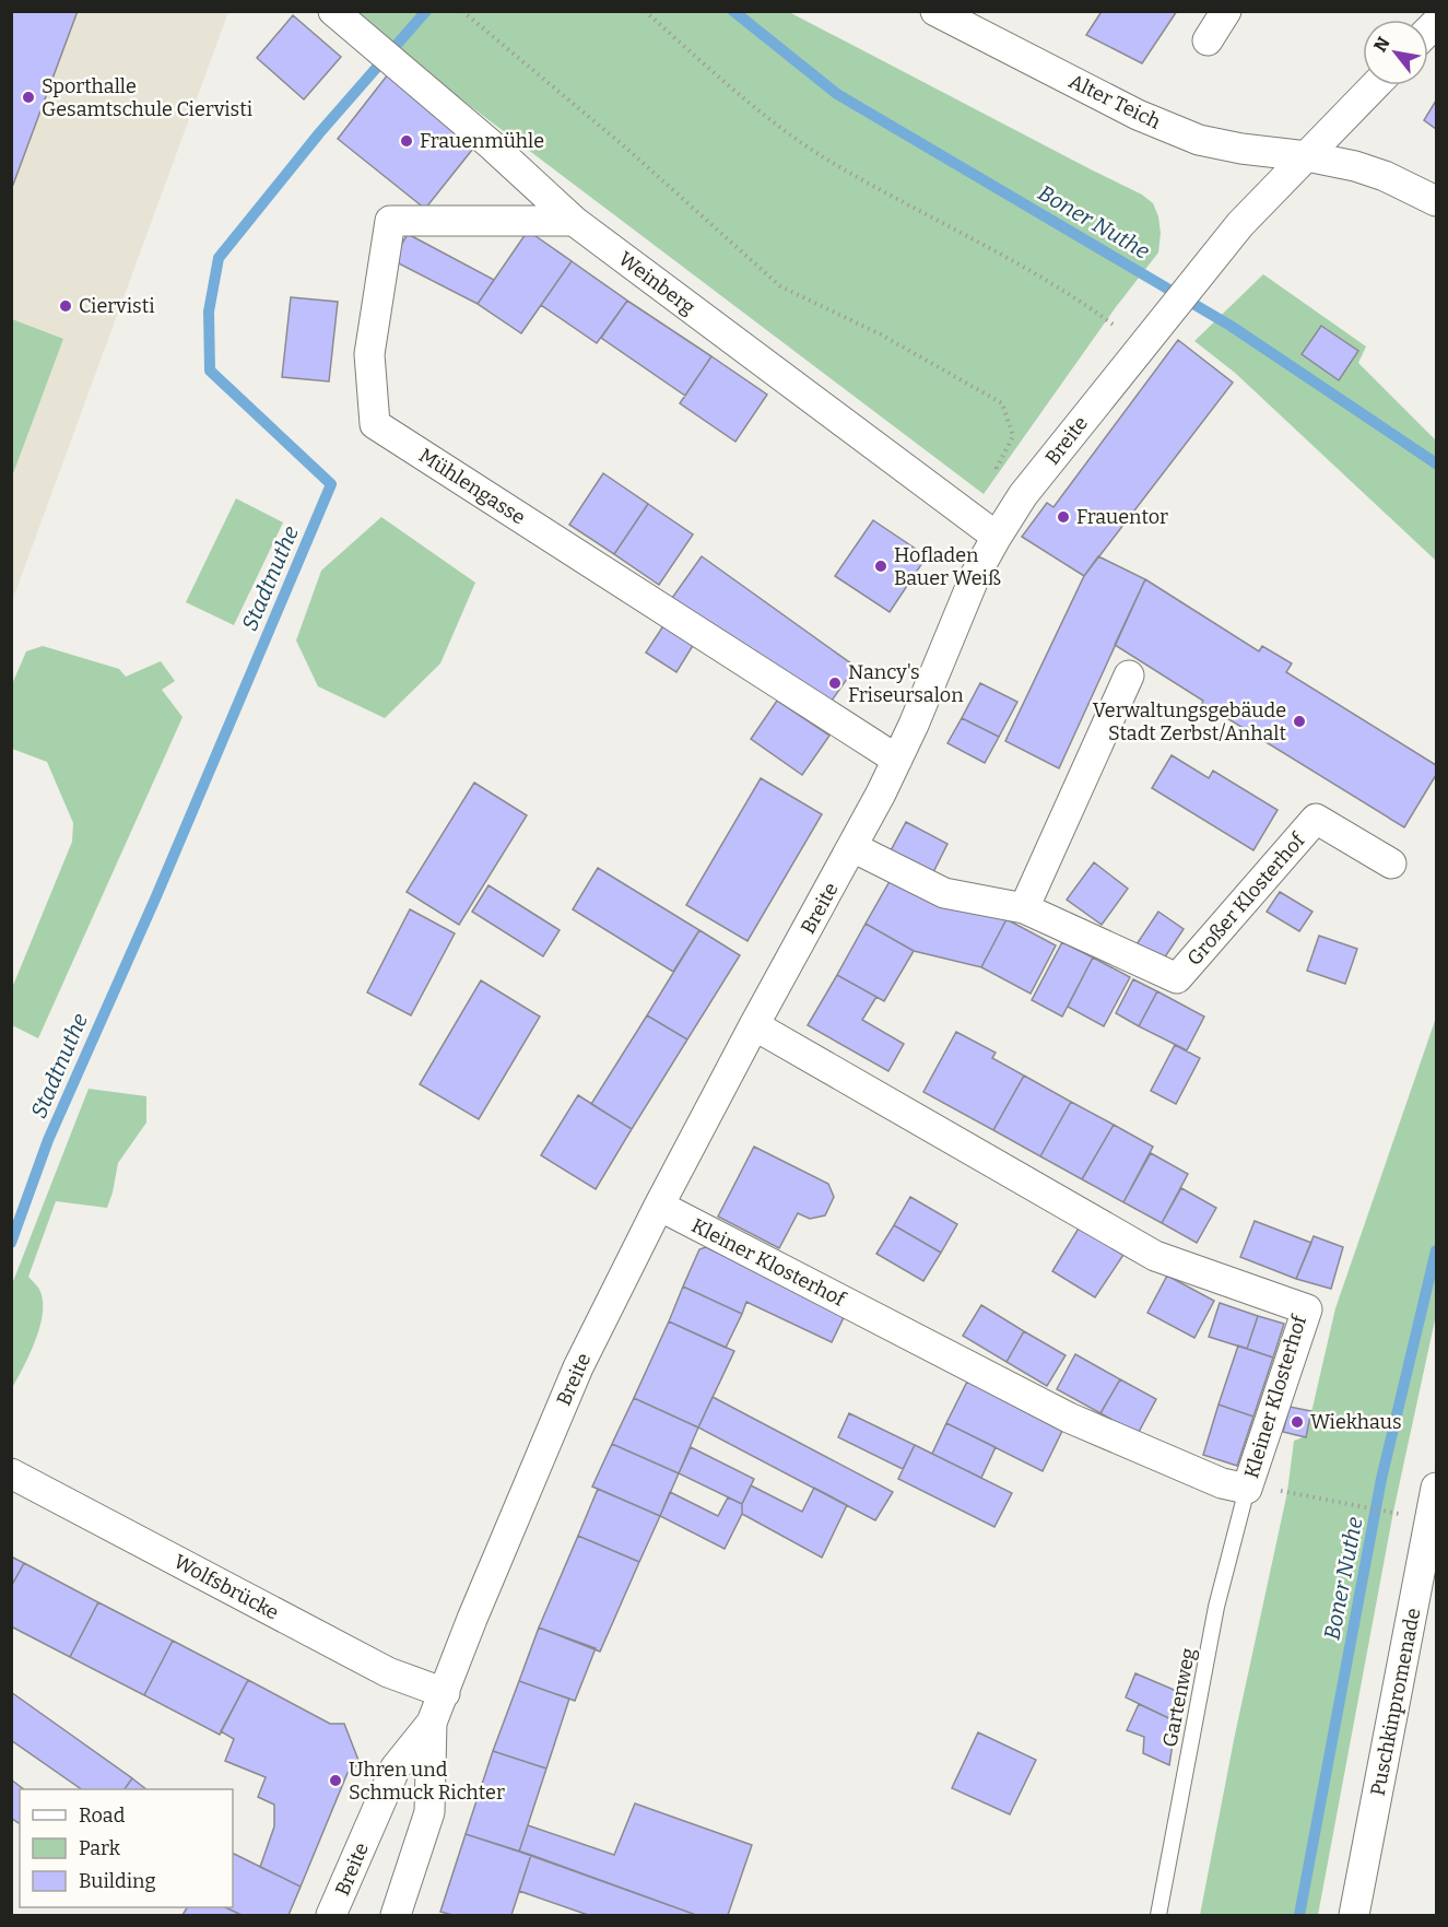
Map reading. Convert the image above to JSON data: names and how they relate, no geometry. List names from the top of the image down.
{
  "streets": {
    "street": [
      "Alter Teich",
      "Weinberg",
      "Breite",
      "Mühlengasse",
      "Großer Klosterhof",
      "Kleiner Klosterhof",
      "Wolfsbrücke",
      "Puschkinpromenade"
    ],
    "lane": ["Gartenweg"]
  },
  "crossings": [
    ["Alter Teich", "Breite"],
    ["Weinberg", "Breite"],
    ["Weinberg", "Mühlengasse"],
    ["Breite", "Mühlengasse"],
    ["Breite", "Großer Klosterhof"],
    ["Breite", "Kleiner Klosterhof"],
    ["Breite", "Wolfsbrücke"],
    ["Kleiner Klosterhof", "Gartenweg"]
  ],
  "water": ["Boner Nuthe", "Stadtnuthe"],
  "places": [
    "Sporthalle Gesamtschule Ciervisti",
    "Frauenmühle",
    "Ciervisti",
    "Frauentor",
    "Hofladen Bauer Weiß",
    "Nancy's Friseursalon",
    "Verwaltungsgebäude Stadt Zerbst/Anhalt",
    "Wiekhaus",
    "Uhren und Schmuck Richter"
  ],
  "legend": ["Road", "Park", "Building"],
  "north": "top left"
}
